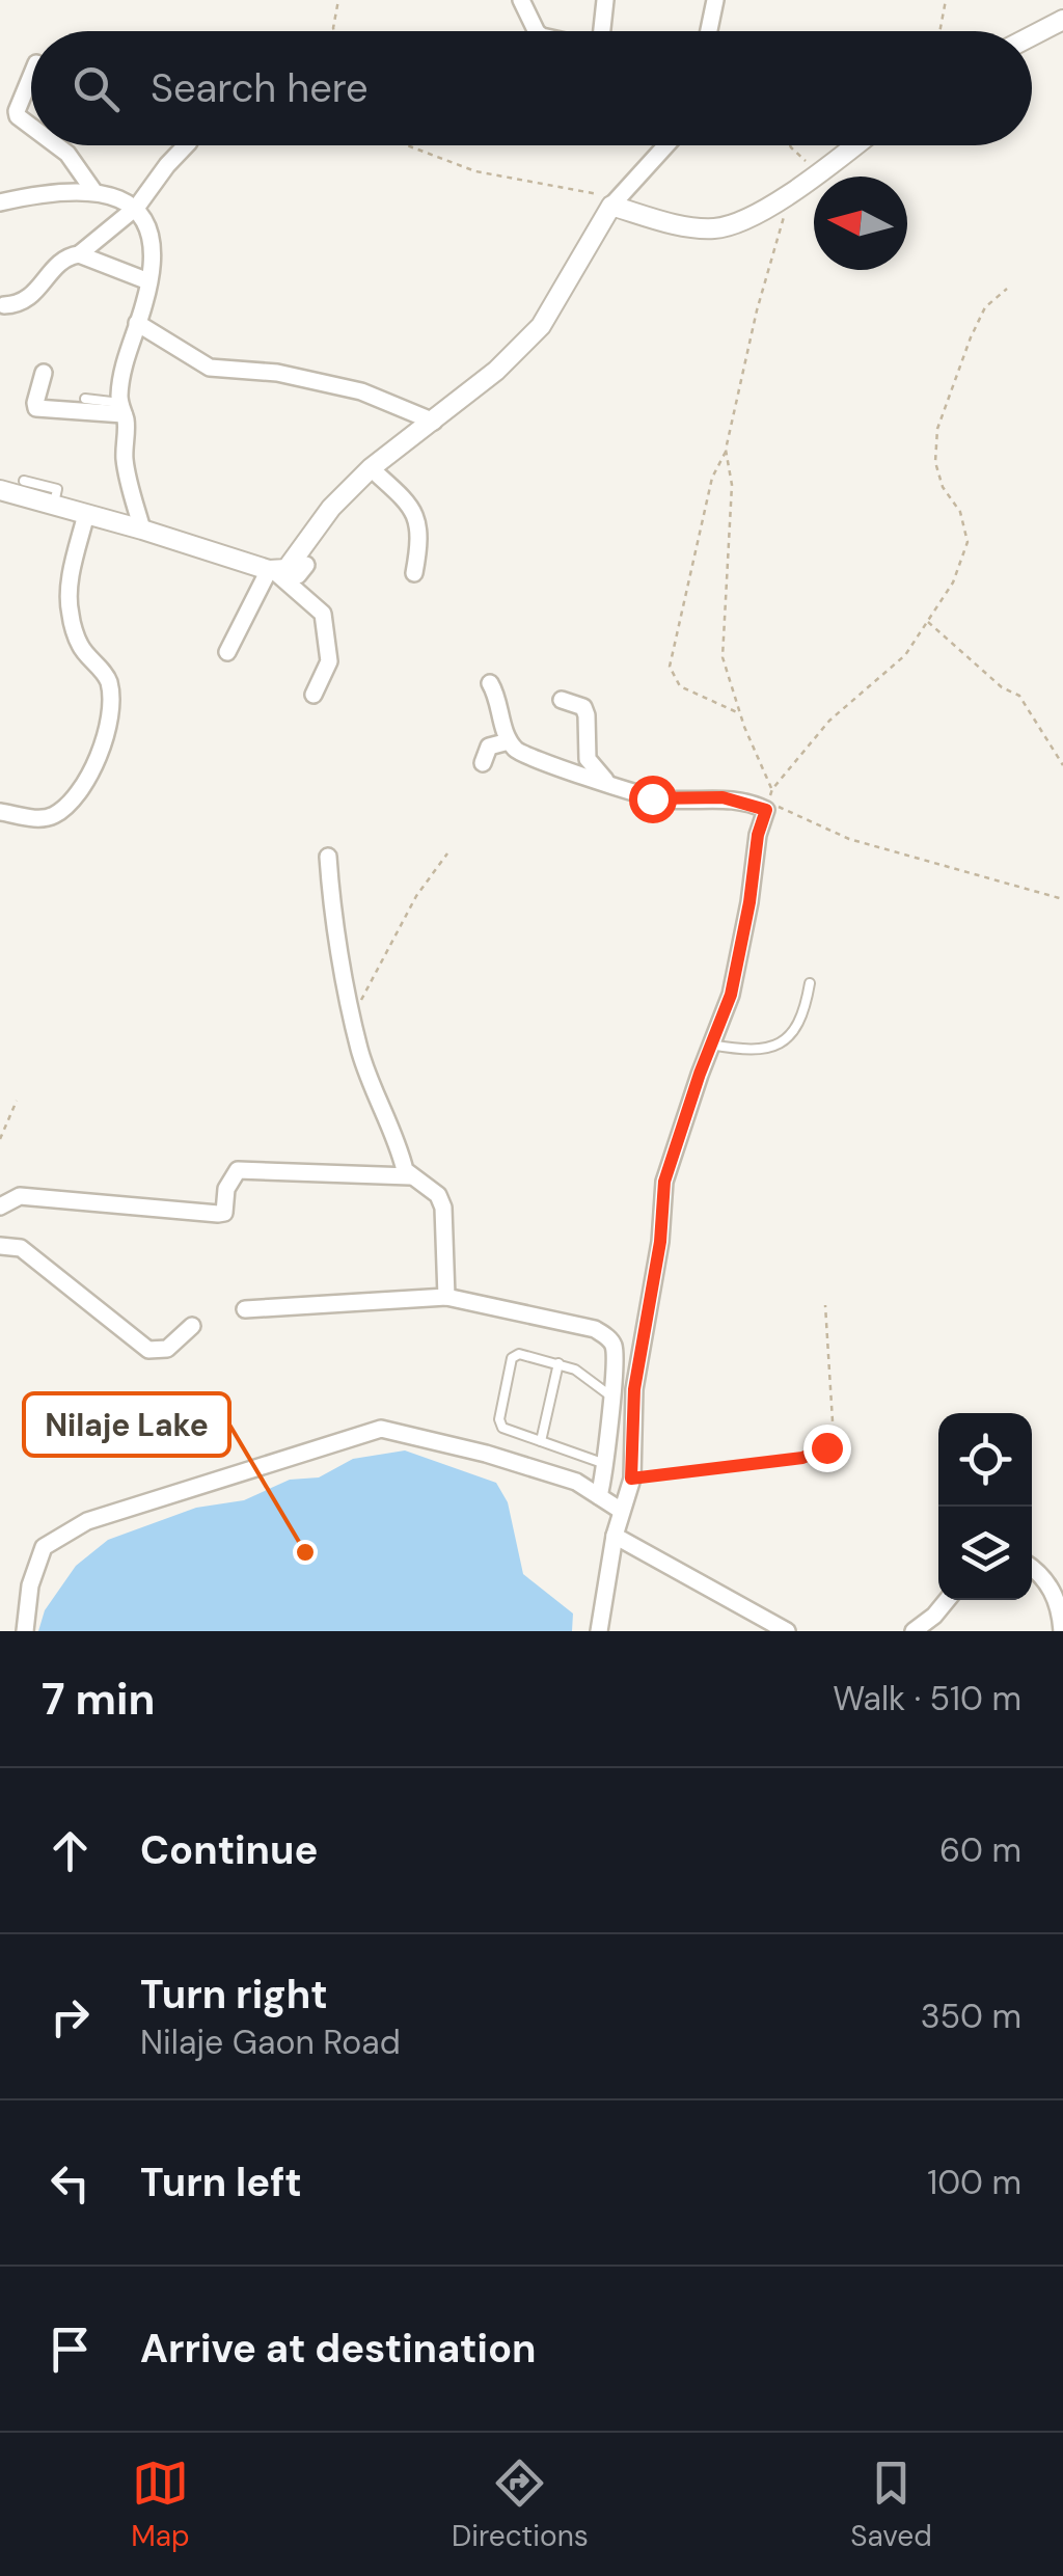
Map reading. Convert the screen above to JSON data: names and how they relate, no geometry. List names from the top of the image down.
{
  "places": ["Nilaje Lake"],
  "north": "left",
  "page": {
    "search": "Search here",
    "heading": ["7 min", "Walk · 510 m"],
    "list": [
      ["Continue", "60 m"],
      ["Turn right", "Nilaje Gaon Road", "350 m"],
      ["Turn left", "100 m"],
      "Arrive at destination"
    ],
    "nav": ["Map", "Directions", "Saved"]
  }
}
